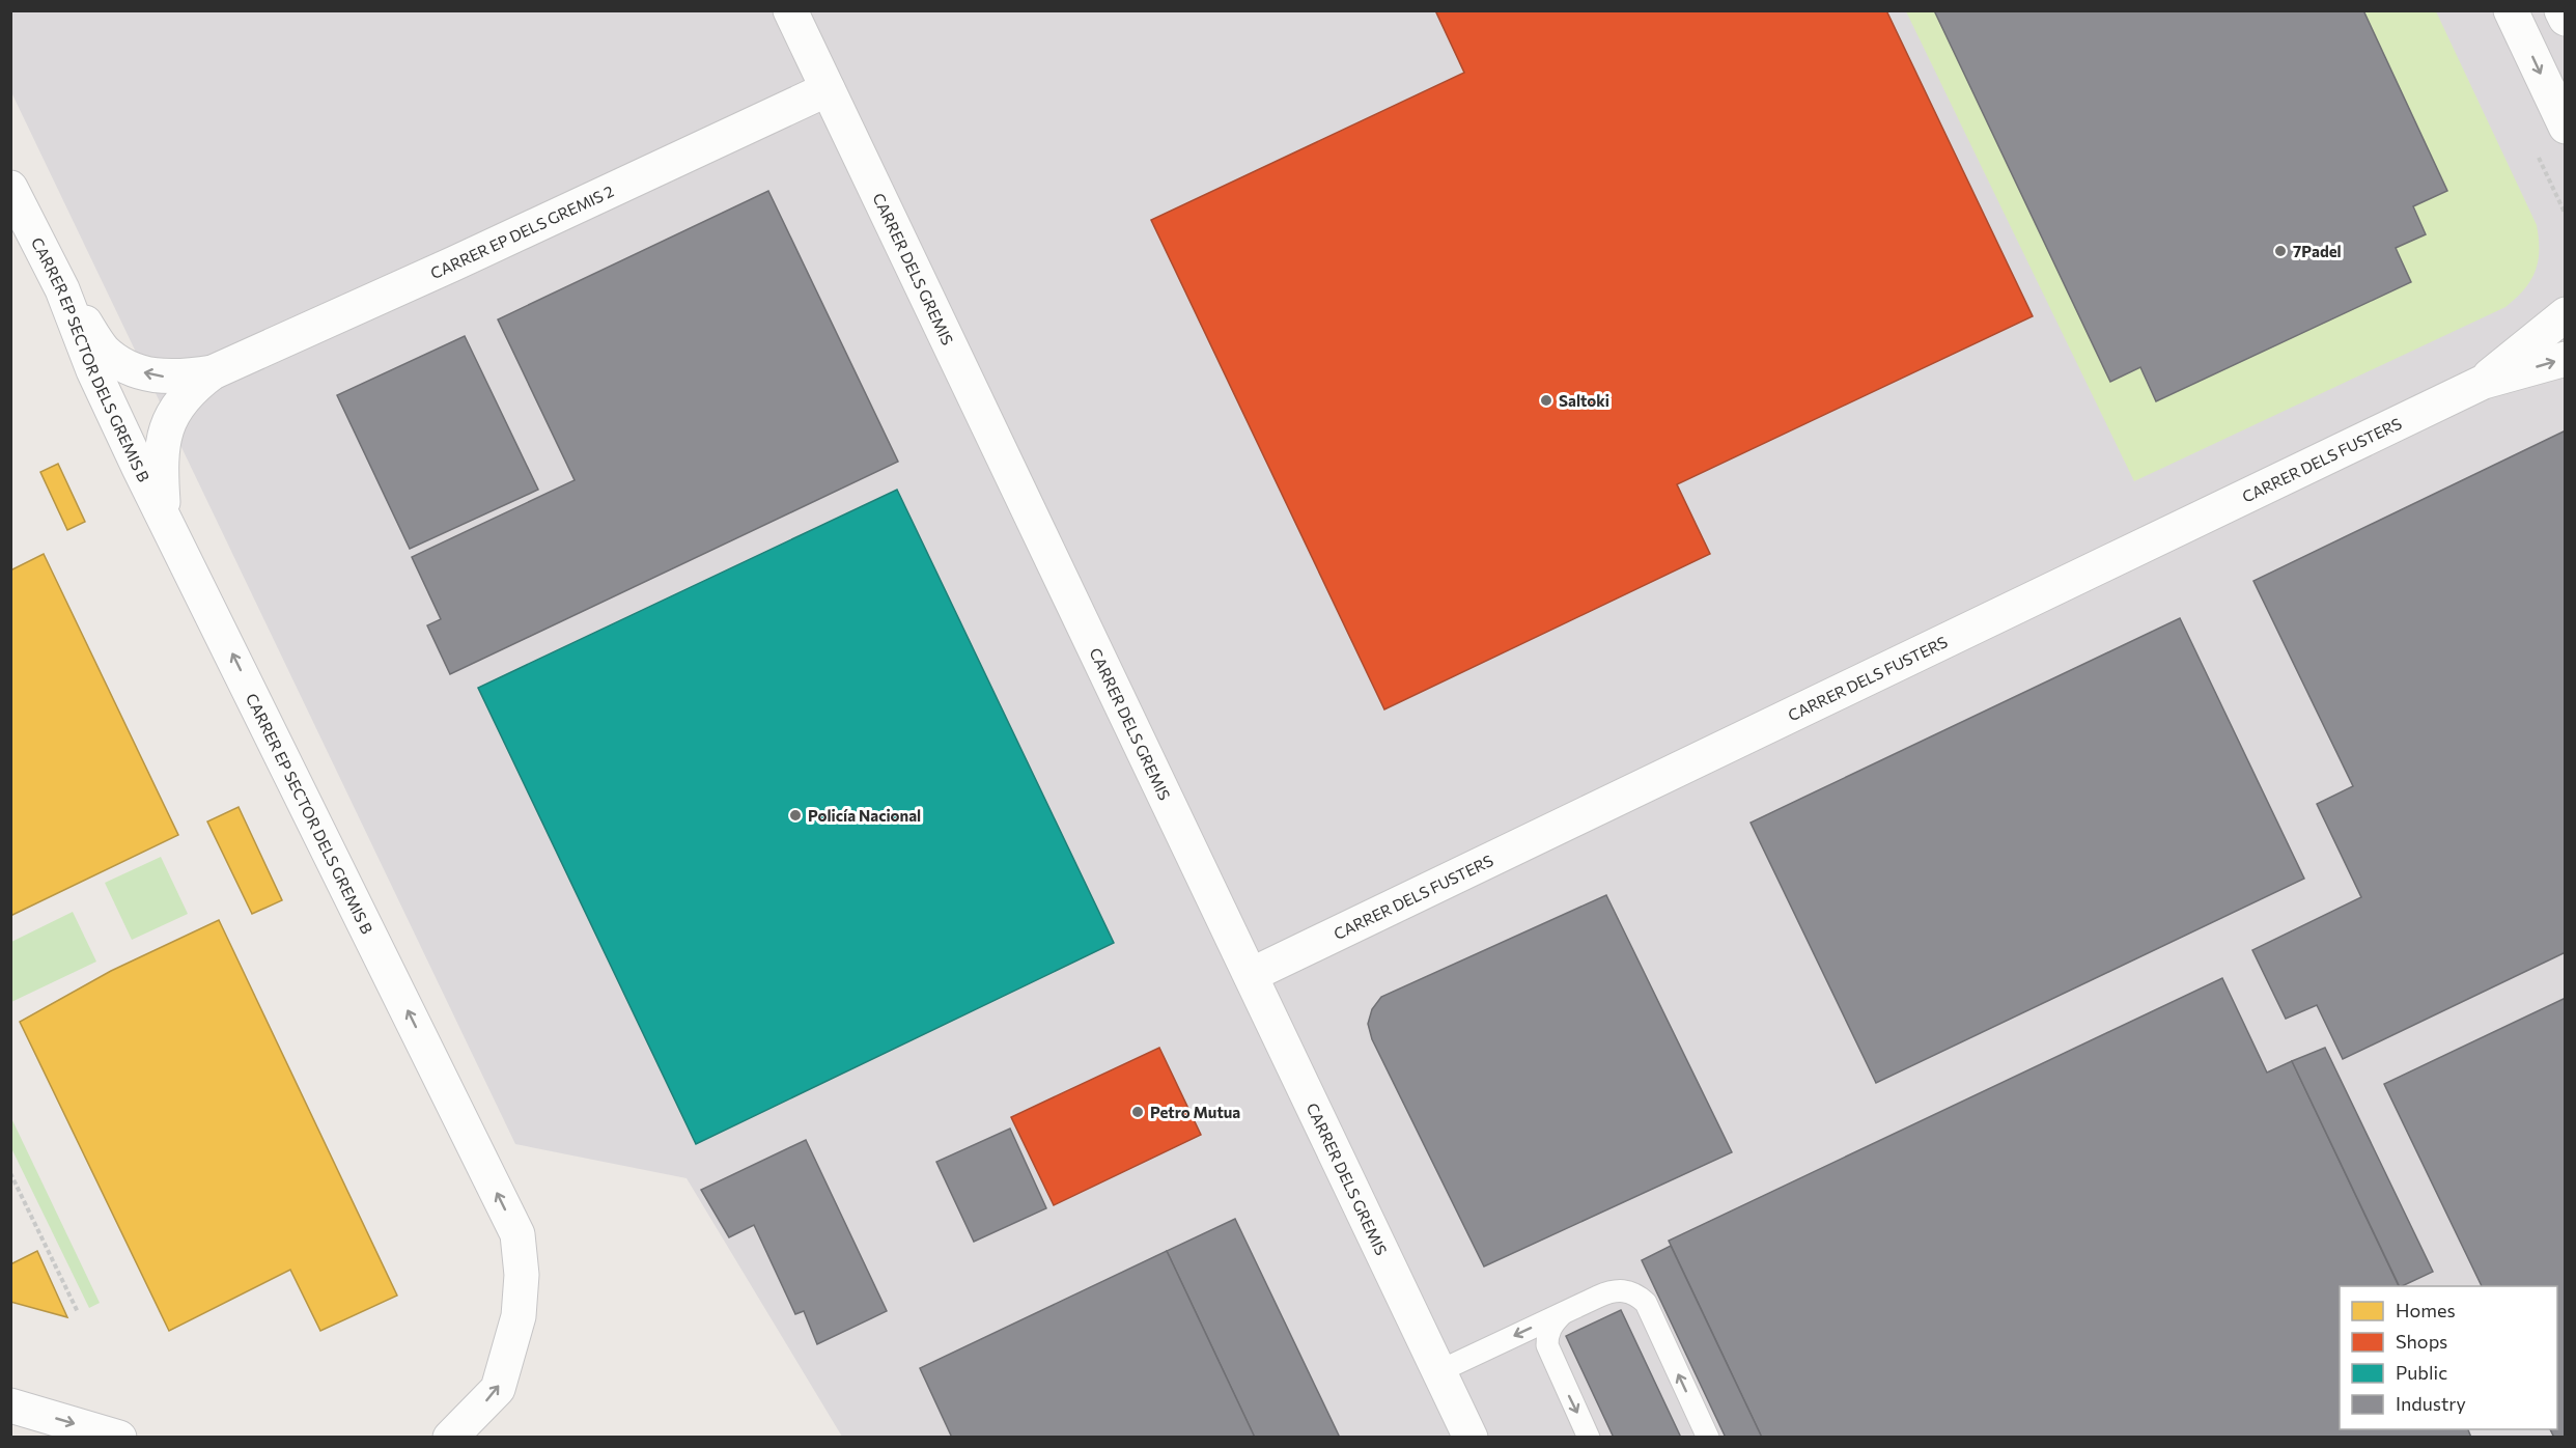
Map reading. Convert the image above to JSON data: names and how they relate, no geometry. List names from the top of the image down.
{
  "streets": {
    "street": [
      "CARRER EP DELS GREMIS 2",
      "CARRER DELS GREMIS",
      "CARRER EP SECTOR DELS GREMIS B",
      "CARRER DELS FUSTERS"
    ]
  },
  "crossings": [
    ["CARRER EP DELS GREMIS 2", "CARRER DELS GREMIS"],
    ["CARRER DELS GREMIS", "CARRER DELS FUSTERS"]
  ],
  "one_way": ["CARRER EP SECTOR DELS GREMIS B"],
  "places": [
    "7Padel",
    "Saltoki",
    "Policía Nacional",
    "Petro Mutua"
  ],
  "legend": [
    "Homes",
    "Shops",
    "Public",
    "Industry"
  ]
}
